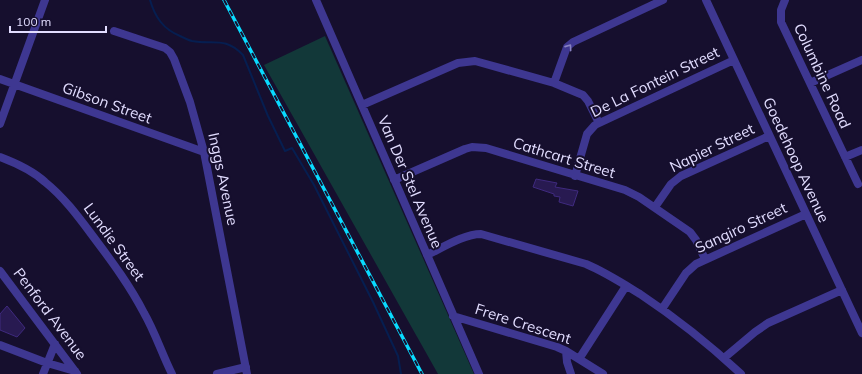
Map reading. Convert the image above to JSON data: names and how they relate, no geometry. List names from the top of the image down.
{
  "streets": {
    "street": [
      "Columbine Road",
      "De La Fontein Street",
      "Gibson Street",
      "Napier Street",
      "Cathcart Street",
      "Goedehoop Avenue",
      "Inggs Avenue",
      "Van Der Stel Avenue",
      "Sangiro Street",
      "Lundie Street",
      "Penford Avenue",
      "Frere Crescent"
    ]
  },
  "crossings": [
    ["De La Fontein Street", "Cathcart Street"],
    ["De La Fontein Street", "Goedehoop Avenue"],
    ["Gibson Street", "Inggs Avenue"],
    ["Napier Street", "Cathcart Street"],
    ["Napier Street", "Goedehoop Avenue"],
    ["Cathcart Street", "Van Der Stel Avenue"],
    ["Cathcart Street", "Sangiro Street"],
    ["Goedehoop Avenue", "Sangiro Street"],
    ["Van Der Stel Avenue", "Frere Crescent"]
  ],
  "scale_bar": "100 m"
}
